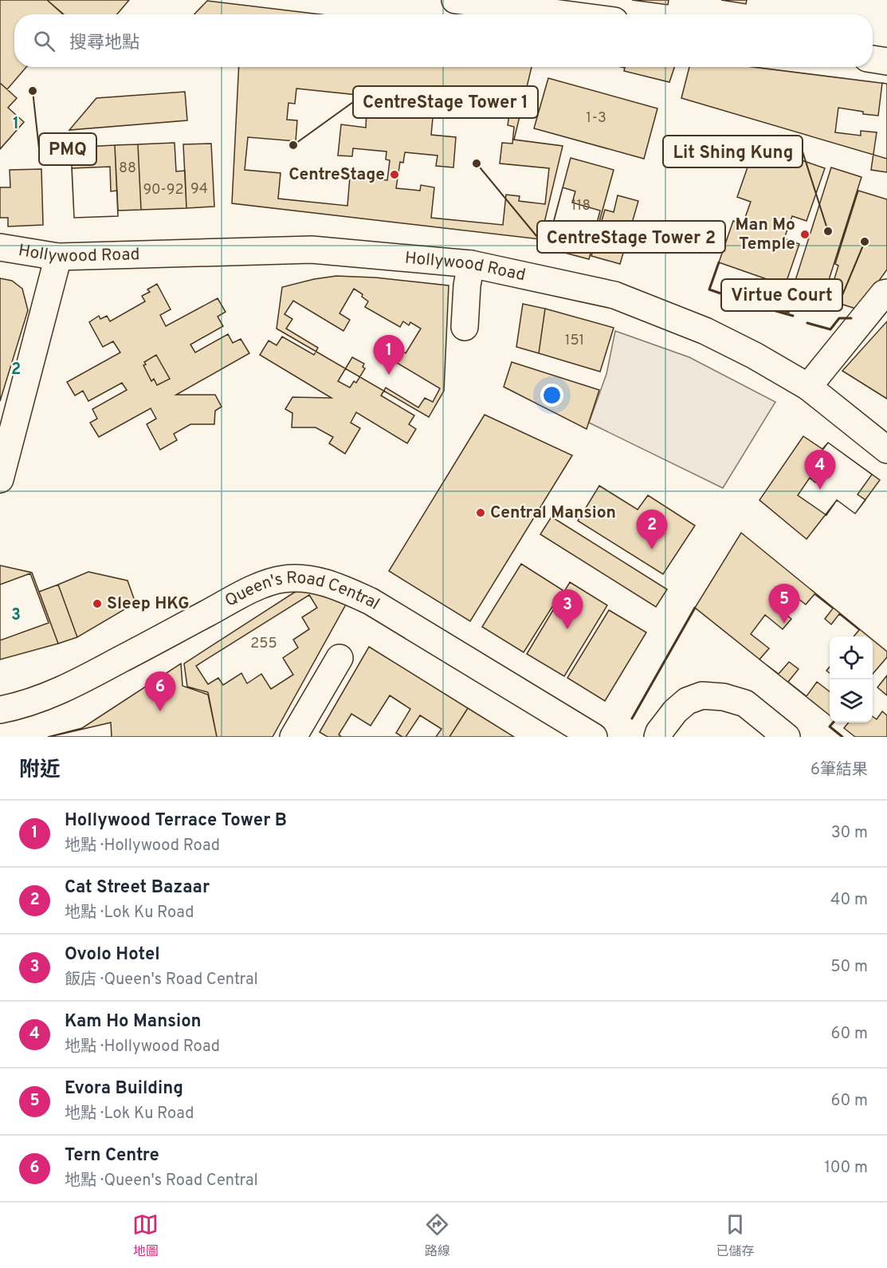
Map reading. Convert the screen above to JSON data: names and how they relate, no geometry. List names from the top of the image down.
{
  "streets": {
    "street": ["Hollywood Road", "Queen's Road Central"]
  },
  "places": [
    "PMQ",
    "CentreStage Tower 1",
    "CentreStage Tower 2",
    "CentreStage",
    "Lit Shing Kung",
    "Man Mo Temple",
    "Virtue Court",
    "Central Mansion",
    "Sleep HKG"
  ],
  "house_numbers": [
    "1-3",
    "88",
    "94",
    "90-92",
    "118",
    "151",
    "255"
  ],
  "page": {
    "search": "搜尋地點",
    "pins": [
      "1",
      "4",
      "2",
      "5",
      "3",
      "6"
    ],
    "heading": ["附近", "6筆結果"],
    "list": [
      {
        "mark": "1",
        "name": "Hollywood Terrace Tower B",
        "note": "地點 · Hollywood Road",
        "value": "30 m"
      },
      {
        "mark": "2",
        "name": "Cat Street Bazaar",
        "note": "地點 · Lok Ku Road",
        "value": "40 m"
      },
      {
        "mark": "3",
        "name": "Ovolo Hotel",
        "note": "飯店 · Queen's Road Central",
        "value": "50 m"
      },
      {
        "mark": "4",
        "name": "Kam Ho Mansion",
        "note": "地點 · Hollywood Road",
        "value": "60 m"
      },
      {
        "mark": "5",
        "name": "Evora Building",
        "note": "地點 · Lok Ku Road",
        "value": "60 m"
      },
      {
        "mark": "6",
        "name": "Tern Centre",
        "note": "地點 · Queen's Road Central",
        "value": "100 m"
      }
    ],
    "nav": ["地圖", "路線", "已儲存"]
  },
  "grid": {
    "rows": ["1", "2", "3"]
  }
}
